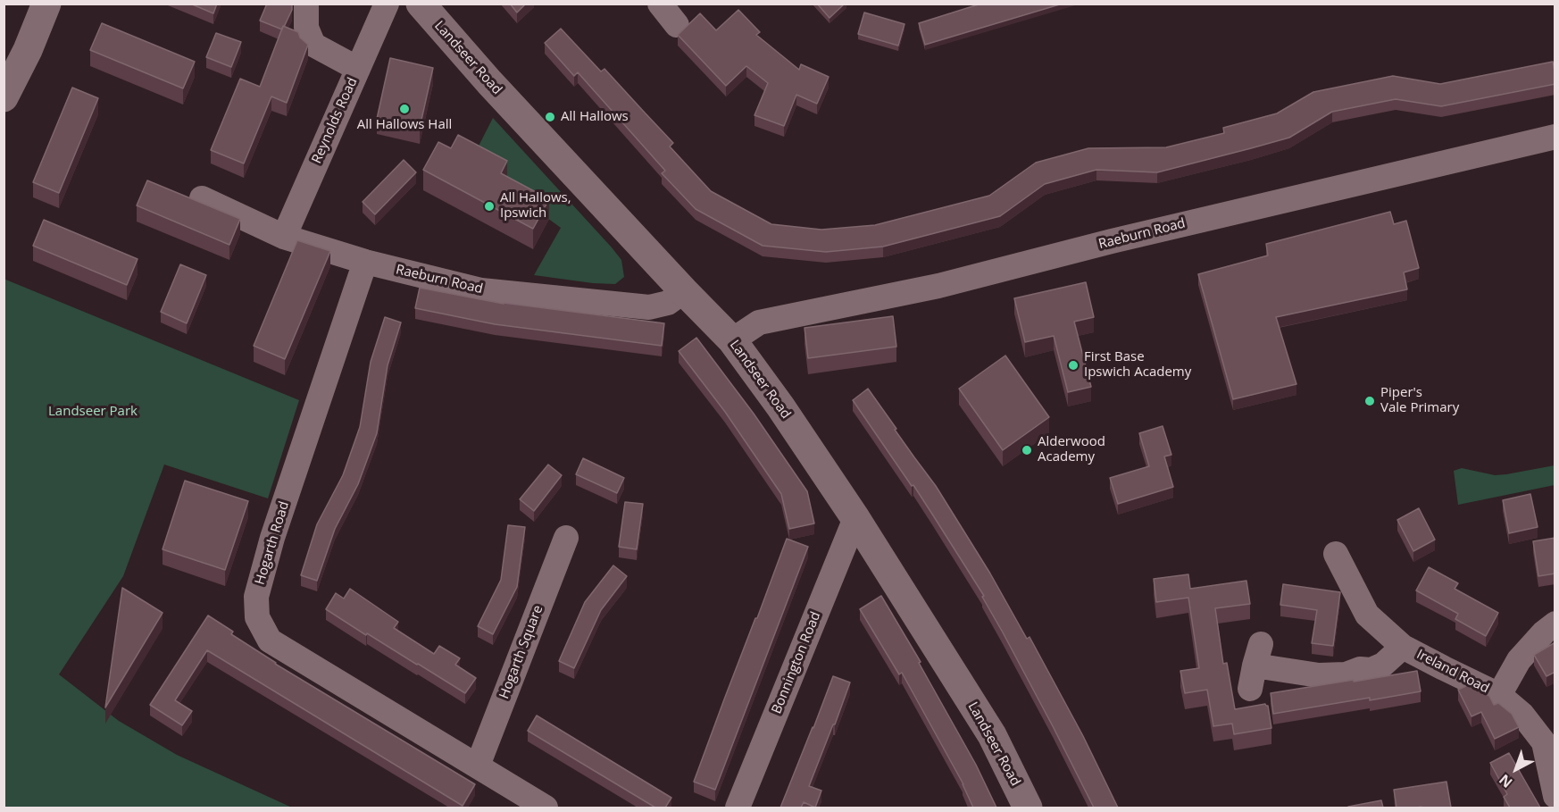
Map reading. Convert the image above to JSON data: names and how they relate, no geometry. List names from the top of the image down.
{
  "streets": {
    "street": [
      "Landseer Road",
      "Reynolds Road",
      "Raeburn Road",
      "Hogarth Road",
      "Hogarth Square",
      "Bonnington Road",
      "Ireland Road"
    ]
  },
  "crossings": [
    ["Landseer Road", "Raeburn Road"],
    ["Landseer Road", "Bonnington Road"],
    ["Reynolds Road", "Raeburn Road"],
    ["Raeburn Road", "Hogarth Road"],
    ["Hogarth Road", "Hogarth Square"]
  ],
  "parks": ["Landseer Park"],
  "places": [
    "All Hallows Hall",
    "All Hallows",
    "All Hallows, Ipswich",
    "First Base Ipswich Academy",
    "Piper's Vale Primary",
    "Alderwood Academy"
  ],
  "north": "bottom left"
}
